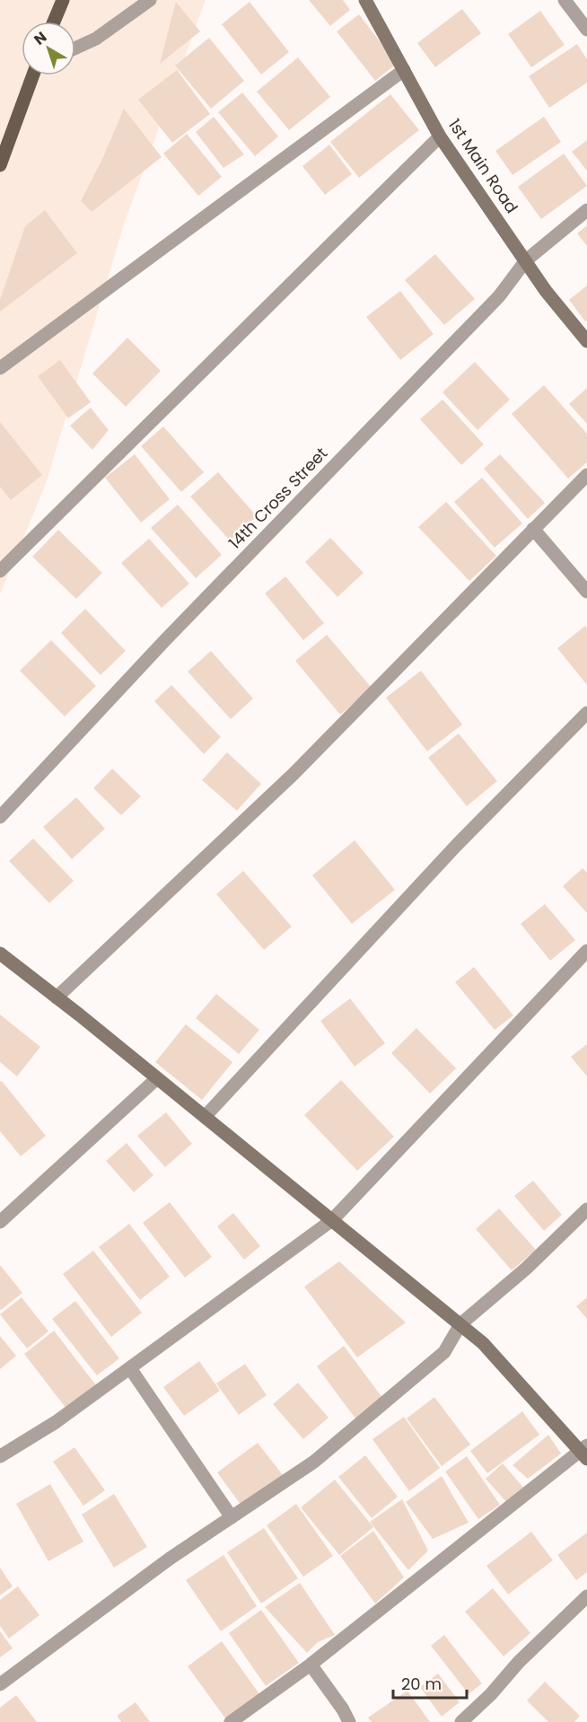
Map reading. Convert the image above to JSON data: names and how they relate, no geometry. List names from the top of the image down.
{
  "streets": {
    "street": ["1st Main Road", "14th Cross Street"]
  },
  "crossings": [
    ["1st Main Road", "14th Cross Street"]
  ],
  "scale_bar": "20 m",
  "north": "top left"
}
